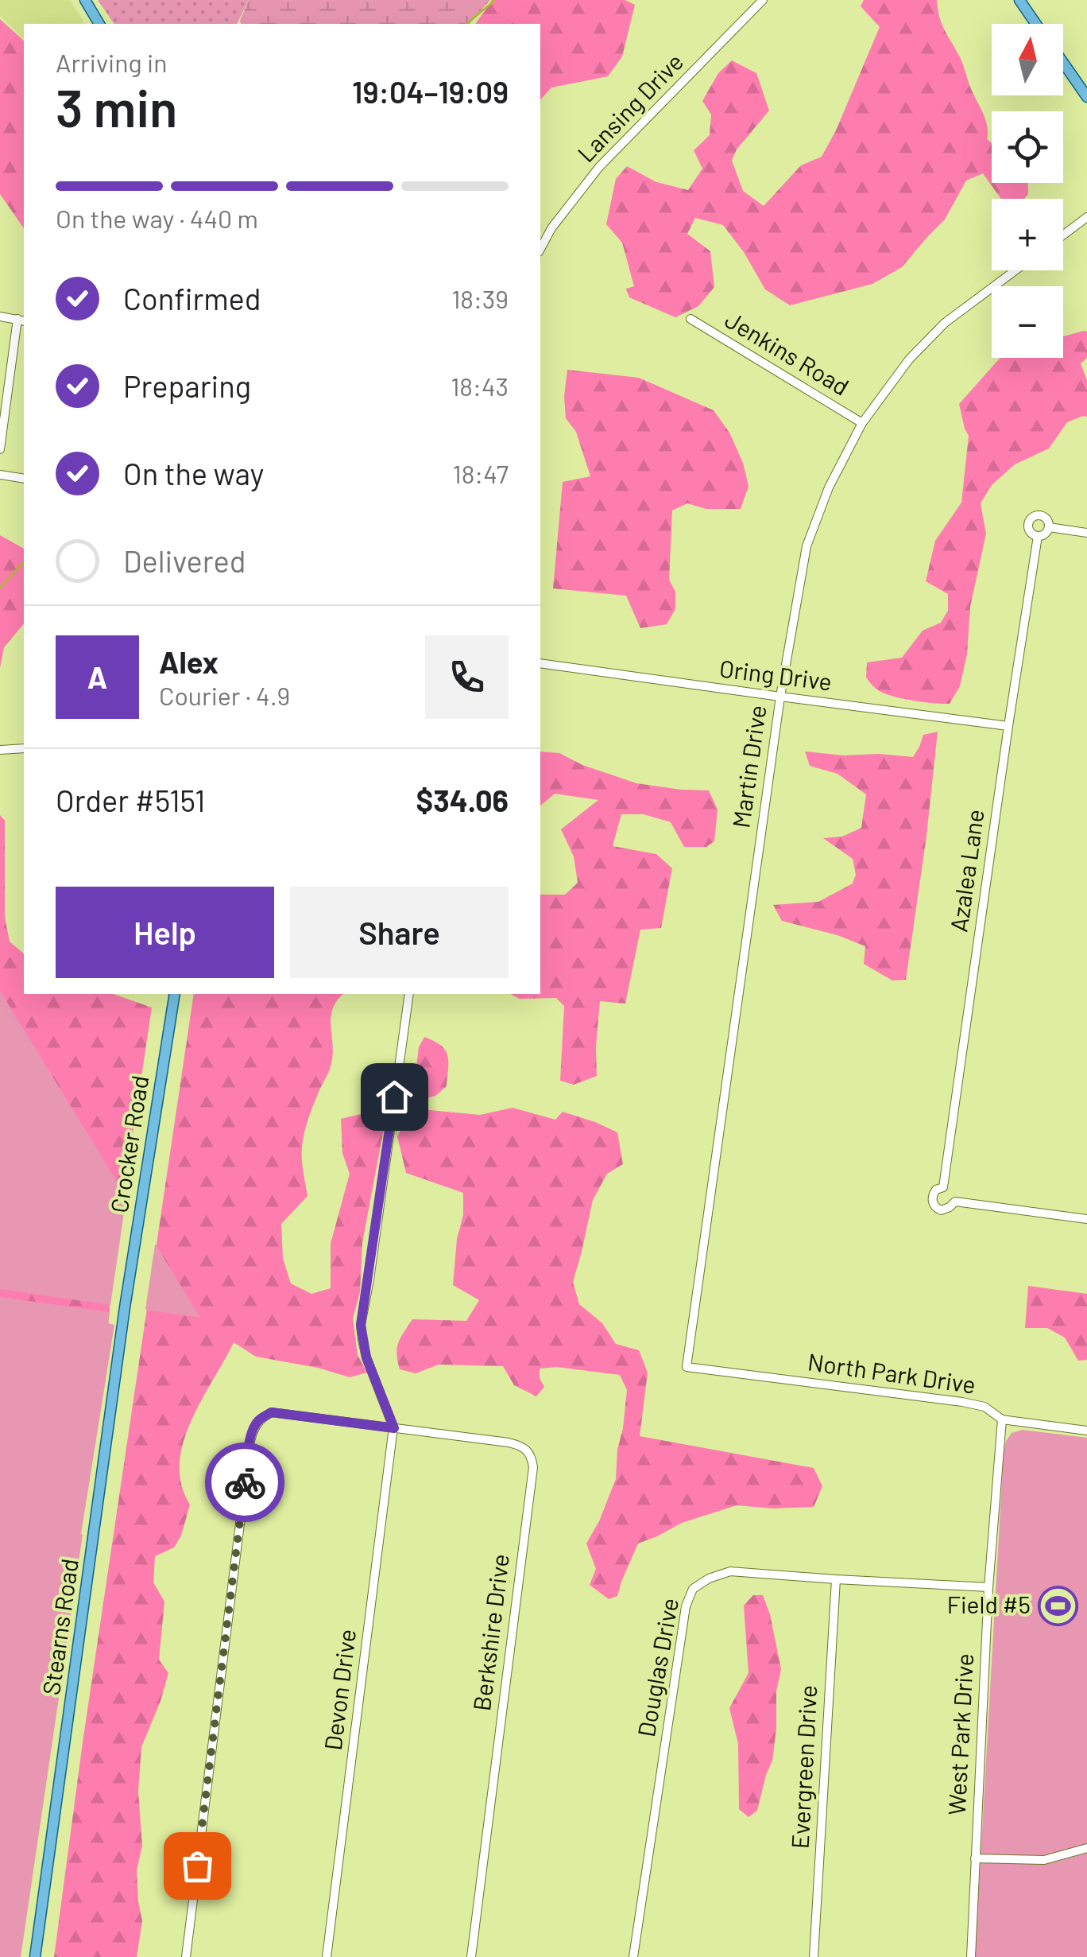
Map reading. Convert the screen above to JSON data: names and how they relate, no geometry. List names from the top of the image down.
{
  "streets": {
    "main road": ["Crocker Road", "Stearns Road"],
    "street": [
      "Lansing Drive",
      "Jenkins Road",
      "Oring Drive",
      "Martin Drive",
      "Azalea Lane",
      "North Park Drive",
      "Berkshire Drive",
      "Douglas Drive",
      "Devon Drive",
      "West Park Drive",
      "Evergreen Drive"
    ]
  },
  "crossings": [
    ["Jenkins Road", "Martin Drive"],
    ["Oring Drive", "Martin Drive"],
    ["Oring Drive", "Azalea Lane"],
    ["Martin Drive", "North Park Drive"],
    ["Crocker Road", "Stearns Road"],
    ["North Park Drive", "West Park Drive"],
    ["Berkshire Drive", "Devon Drive"],
    ["Douglas Drive", "West Park Drive"],
    ["Douglas Drive", "Evergreen Drive"]
  ],
  "places": {
    "sports": ["Field #5"]
  },
  "north": "top",
  "page": {
    "map_buttons": ["+", "−"],
    "heading": ["3 min", "Arriving in", "19:04–19:09"],
    "panel": [
      "Alex",
      "Courier · 4.9",
      "Order #5151",
      "$34.06"
    ],
    "bar": "On the way · 440 m",
    "list": [
      ["Confirmed", "18:39"],
      ["Preparing", "18:43"],
      ["On the way", "18:47"],
      "Delivered"
    ],
    "round": "A",
    "buttons": ["Help", "Share"]
  }
}
